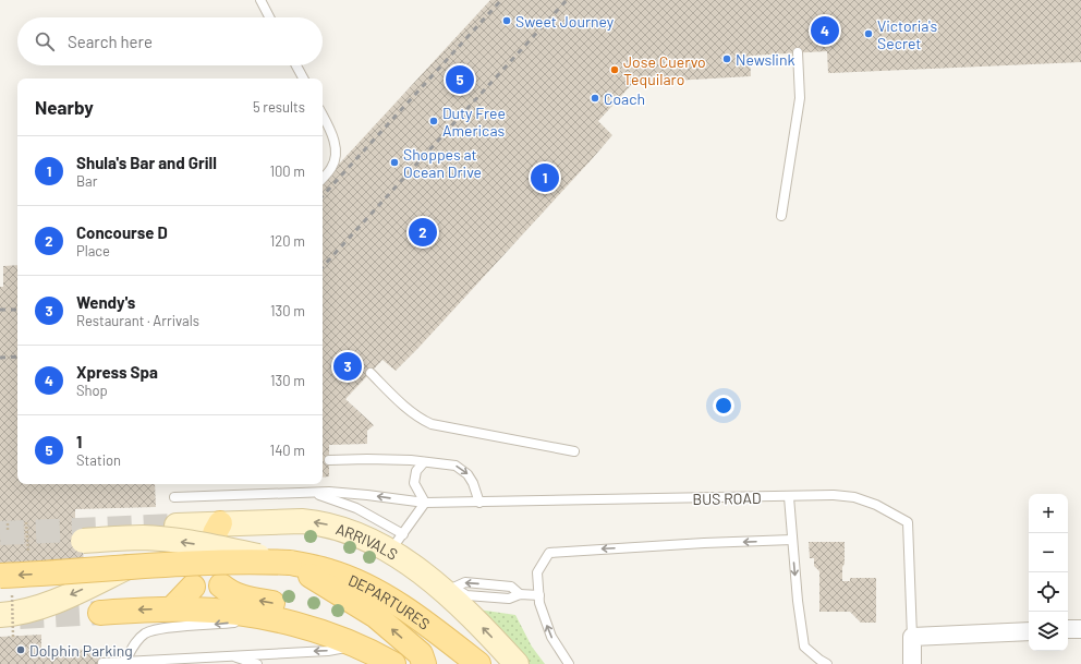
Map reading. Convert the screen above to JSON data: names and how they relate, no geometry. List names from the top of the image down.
{
  "streets": {
    "main road": ["ARRIVALS", "DEPARTURES"],
    "lane": ["BUS ROAD"]
  },
  "places": [
    "Sweet Journey",
    "Victoria's Secret",
    "Newslink",
    "Jose Cuervo Tequilaro",
    "Coach",
    "Duty Free Americas",
    "Shoppes at Ocean Drive",
    "Dolphin Parking"
  ],
  "page": {
    "pins": [
      "4",
      "5",
      "1",
      "2",
      "3"
    ],
    "search": "Search here",
    "heading": ["Nearby", "5 results"],
    "list": [
      {
        "mark": "1",
        "name": "Shula's Bar and Grill",
        "note": "Bar",
        "value": "100 m"
      },
      {
        "mark": "2",
        "name": "Concourse D",
        "note": "Place",
        "value": "120 m"
      },
      {
        "mark": "3",
        "name": "Wendy's",
        "note": "Restaurant · Arrivals",
        "value": "130 m"
      },
      {
        "mark": "4",
        "name": "Xpress Spa",
        "note": "Shop",
        "value": "130 m"
      },
      {
        "mark": "5",
        "name": "1",
        "note": "Station",
        "value": "140 m"
      }
    ],
    "map_buttons": ["+", "−"]
  }
}
